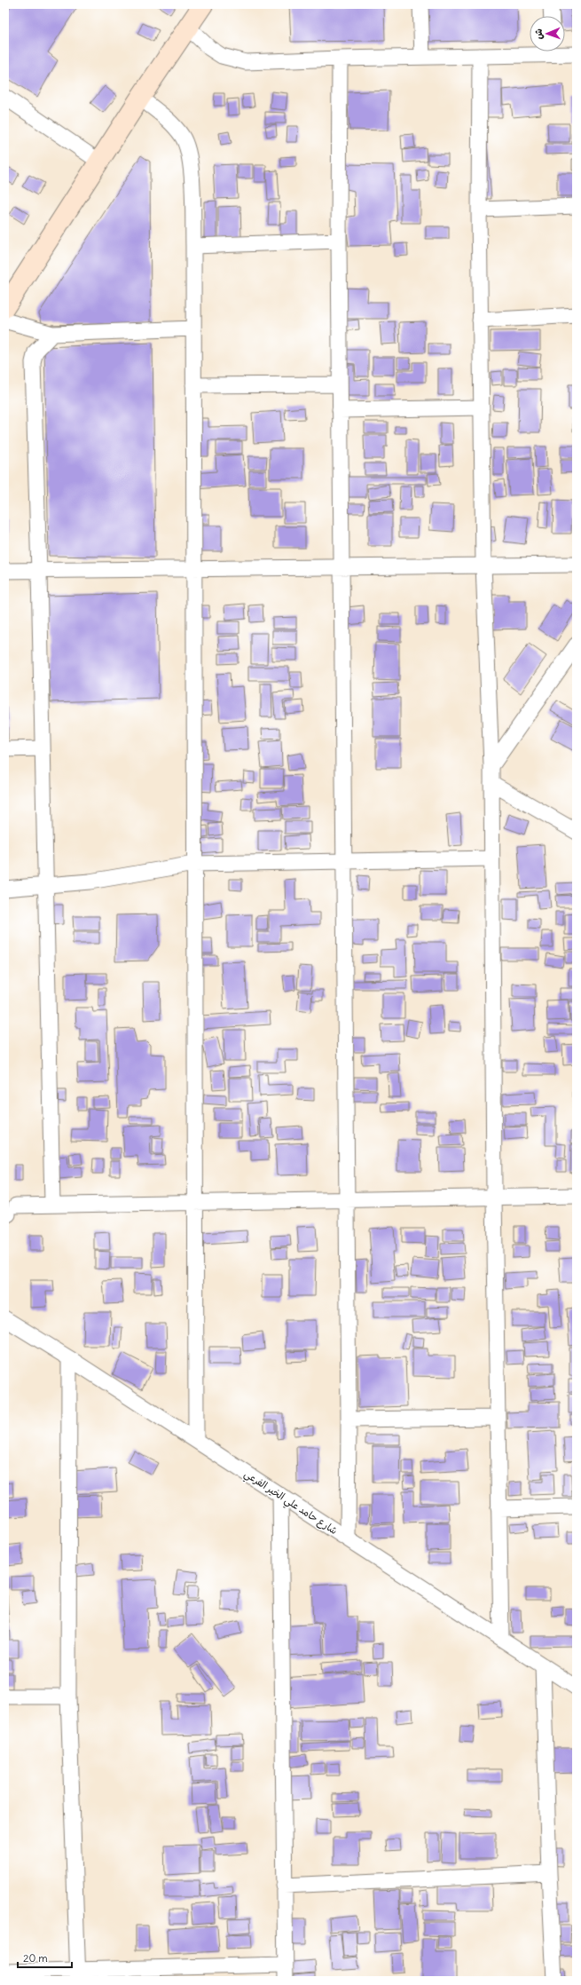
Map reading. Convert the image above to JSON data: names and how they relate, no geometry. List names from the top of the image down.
{
  "streets": {
    "street": ["شارع حامد علي الخير الفرعي"]
  },
  "scale_bar": "20 m",
  "north": "left"
}
